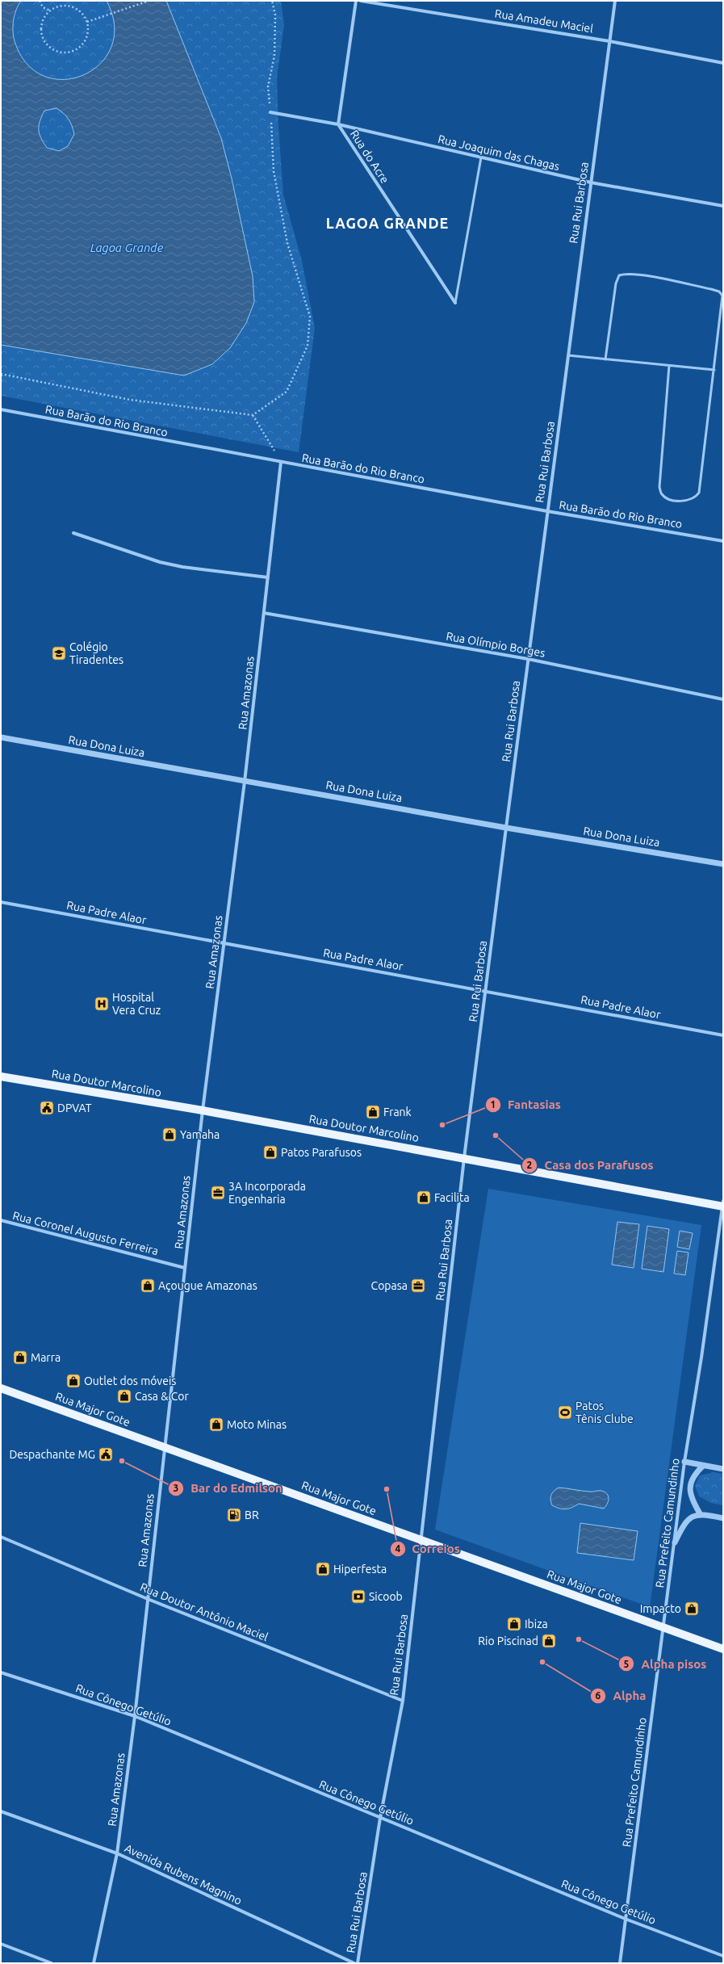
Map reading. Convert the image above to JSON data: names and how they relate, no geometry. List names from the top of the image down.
{
  "streets": {
    "main road": ["Rua Doutor Marcolino", "Rua Major Gote"],
    "street": [
      "Rua Amadeu Maciel",
      "Rua Joaquim das Chagas",
      "Rua do Acre",
      "Rua Rui Barbosa",
      "Rua Barão do Rio Branco",
      "Rua Olímpio Borges",
      "Rua Amazonas",
      "Rua Dona Luiza",
      "Rua Padre Alaor",
      "Rua Coronel Augusto Ferreira",
      "Rua Prefeito Camundinho",
      "Rua Doutor Antônio Maciel",
      "Rua Cônego Getúlio",
      "Avenida Rubens Magnino"
    ]
  },
  "crossings": [
    ["Rua Amadeu Maciel", "Rua Rui Barbosa"],
    ["Rua Joaquim das Chagas", "Rua do Acre"],
    ["Rua Joaquim das Chagas", "Rua Rui Barbosa"],
    ["Rua Rui Barbosa", "Rua Barão do Rio Branco"],
    ["Rua Rui Barbosa", "Rua Olímpio Borges"],
    ["Rua Rui Barbosa", "Rua Dona Luiza"],
    ["Rua Rui Barbosa", "Rua Padre Alaor"],
    ["Rua Rui Barbosa", "Rua Doutor Marcolino"],
    ["Rua Rui Barbosa", "Rua Major Gote"],
    ["Rua Rui Barbosa", "Rua Doutor Antônio Maciel"],
    ["Rua Rui Barbosa", "Rua Cônego Getúlio"],
    ["Rua Barão do Rio Branco", "Rua Amazonas"],
    ["Rua Olímpio Borges", "Rua Amazonas"],
    ["Rua Amazonas", "Rua Dona Luiza"],
    ["Rua Amazonas", "Rua Padre Alaor"],
    ["Rua Amazonas", "Rua Doutor Marcolino"],
    ["Rua Amazonas", "Rua Coronel Augusto Ferreira"],
    ["Rua Amazonas", "Rua Major Gote"],
    ["Rua Amazonas", "Rua Doutor Antônio Maciel"],
    ["Rua Amazonas", "Rua Cônego Getúlio"],
    ["Rua Amazonas", "Avenida Rubens Magnino"],
    ["Rua Doutor Marcolino", "Rua Prefeito Camundinho"],
    ["Rua Major Gote", "Rua Prefeito Camundinho"],
    ["Rua Prefeito Camundinho", "Rua Cônego Getúlio"]
  ],
  "districts": ["LAGOA GRANDE"],
  "water": ["Lagoa Grande"],
  "places": {
    "school or university": ["Colégio Tiradentes"],
    "hospital": ["Hospital Vera Cruz"],
    "public building": ["DPVAT", "Despachante MG"],
    "shop": [
      "Frank",
      "Yamaha",
      "Patos Parafusos",
      "Facilita",
      "Açougue Amazonas",
      "Marra",
      "Outlet dos móveis",
      "Casa & Cor",
      "Moto Minas",
      "Hiperfesta",
      "Impacto",
      "Ibiza",
      "Rio Piscinad"
    ],
    "other": [
      "Fantasias",
      "Casa dos Parafusos",
      "Bar do Edmilson",
      "Correios",
      "Alpha pisos",
      "Alpha"
    ],
    "office": ["3A Incorporada Engenharia", "Copasa"],
    "sports": ["Patos Tênis Clube"],
    "fuel station": ["BR"],
    "bank": ["Sicoob"]
  }
}
